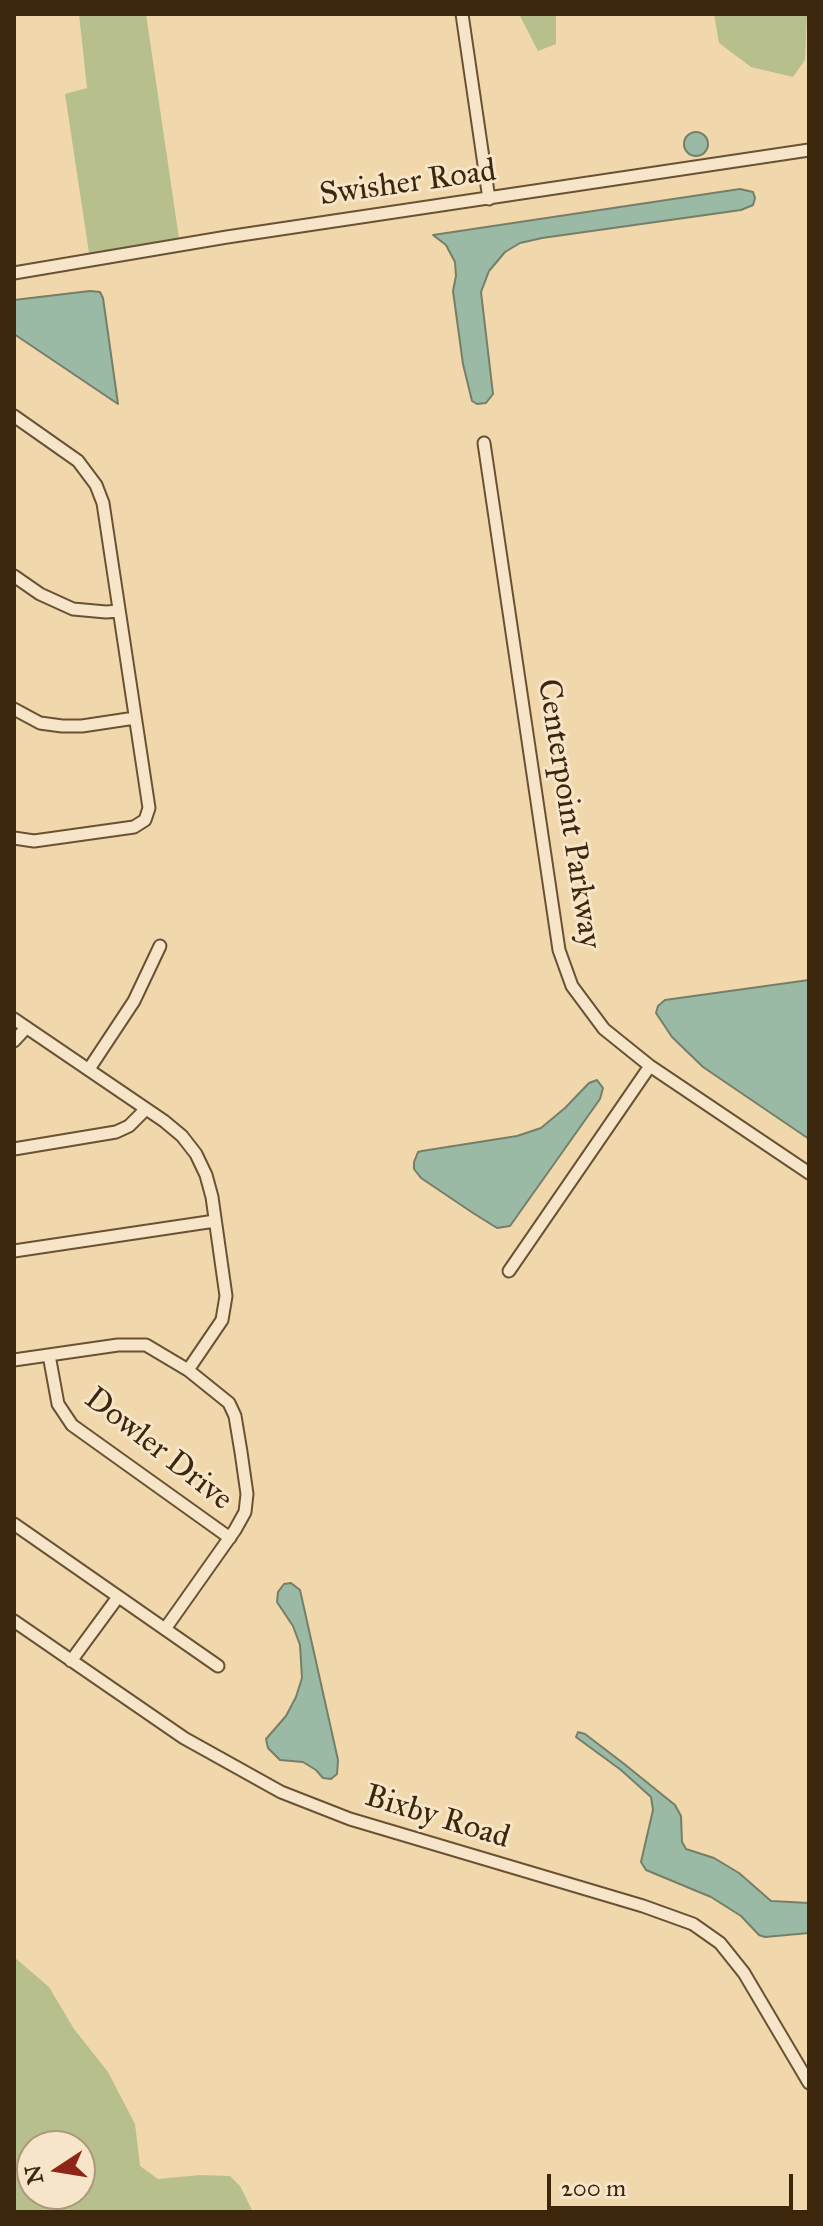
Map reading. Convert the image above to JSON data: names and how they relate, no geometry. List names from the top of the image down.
{
  "streets": {
    "street": [
      "Swisher Road",
      "Centerpoint Parkway",
      "Dowler Drive",
      "Bixby Road"
    ]
  },
  "scale_bar": "200 m",
  "north": "left"
}
